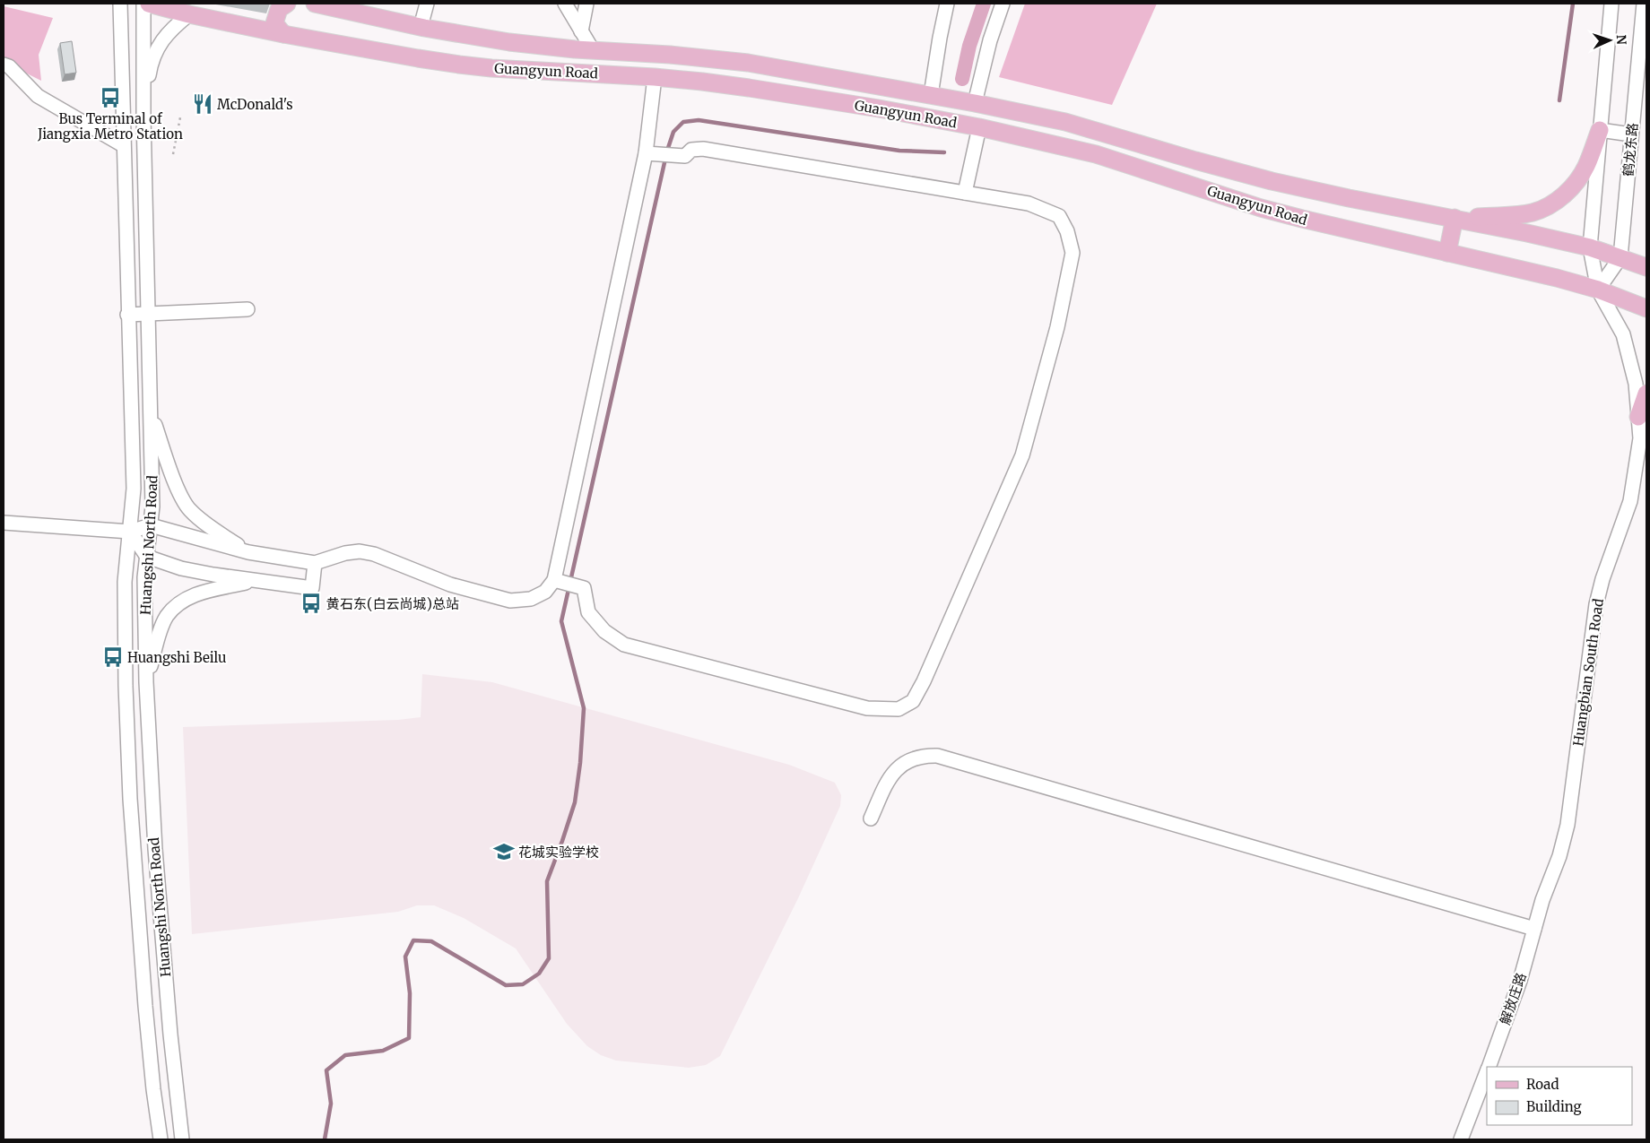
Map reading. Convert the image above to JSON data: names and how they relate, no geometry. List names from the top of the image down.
{
  "streets": {
    "main road": ["Guangyun Road"],
    "street": [
      "鹤龙东路",
      "Huangshi North Road",
      "Huangbian South Road",
      "解放庄路"
    ]
  },
  "crossings": [
    ["Guangyun Road", "鹤龙东路"],
    ["Guangyun Road", "Huangbian South Road"],
    ["鹤龙东路", "Huangbian South Road"],
    ["Huangbian South Road", "解放庄路"]
  ],
  "places": {
    "bus stop": ["Bus Terminal of Jiangxia Metro Station", "黄石东(白云尚城)总站", "Huangshi Beilu"],
    "restaurant": ["McDonald's"],
    "school or university": ["花城实验学校"]
  },
  "legend": ["Road", "Building"],
  "north": "right"
}
